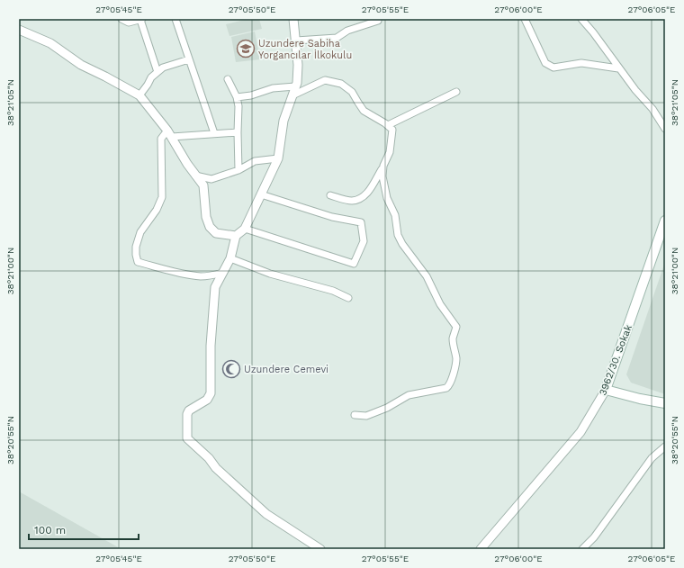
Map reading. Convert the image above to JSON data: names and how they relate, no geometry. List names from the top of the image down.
{
  "streets": {
    "main road": ["3962/30. Sokak"]
  },
  "places": {
    "school or university": ["Uzundere Sabiha Yorgancılar İlkokulu"],
    "mosque": ["Uzundere Cemevi"]
  },
  "scale_bar": "100 m",
  "coordinates": [
    "27°05'45\"E",
    "27°05'50\"E",
    "27°05'55\"E",
    "27°06'00\"E",
    "27°06'05\"E",
    "38°21'05\"N",
    "38°21'00\"N",
    "38°20'55\"N"
  ]
}
